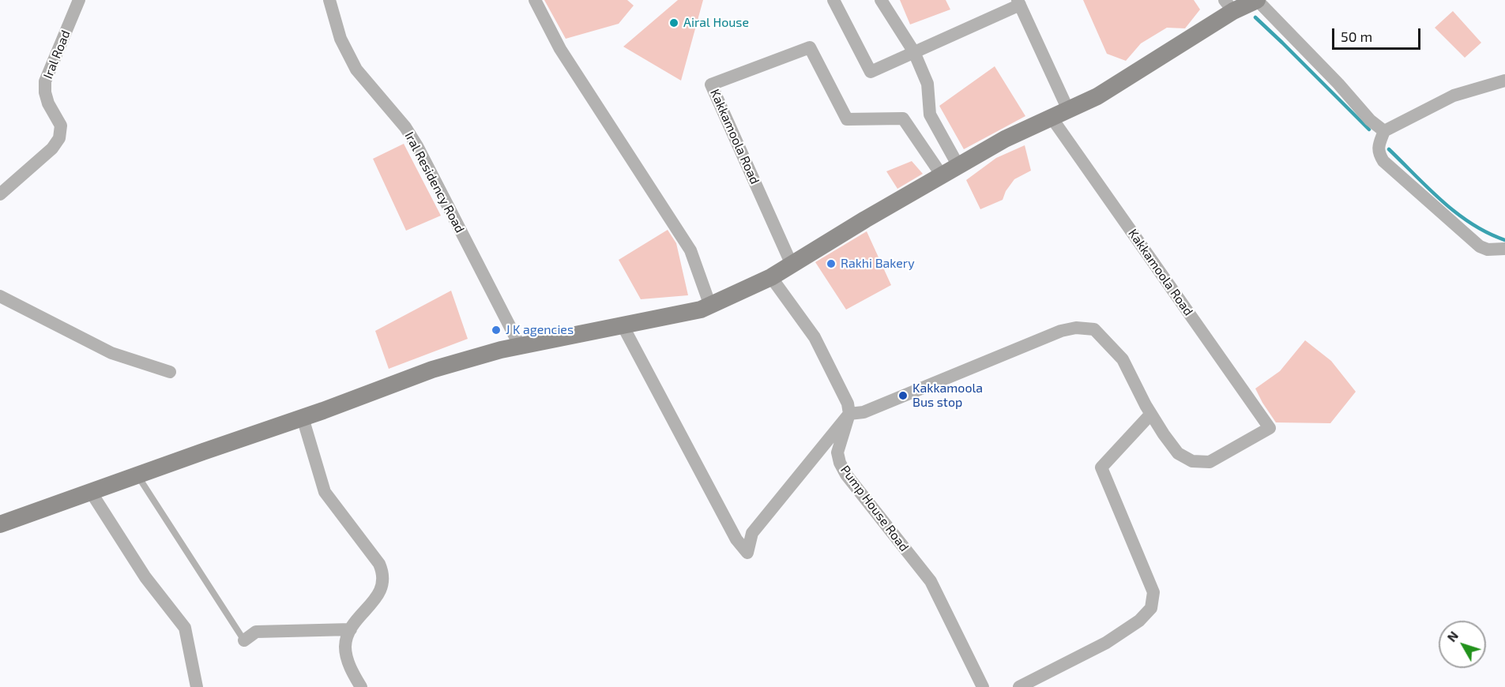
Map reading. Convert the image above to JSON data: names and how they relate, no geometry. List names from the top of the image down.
{
  "streets": {
    "street": [
      "Iral Road",
      "Kakkamoola Road",
      "Iral Residency Road",
      "Pump House Road"
    ]
  },
  "places": [
    "Airal House",
    "Rakhi Bakery",
    "J K agencies",
    "Kakkamoola Bus stop"
  ],
  "scale_bar": "50 m",
  "north": "top left"
}
